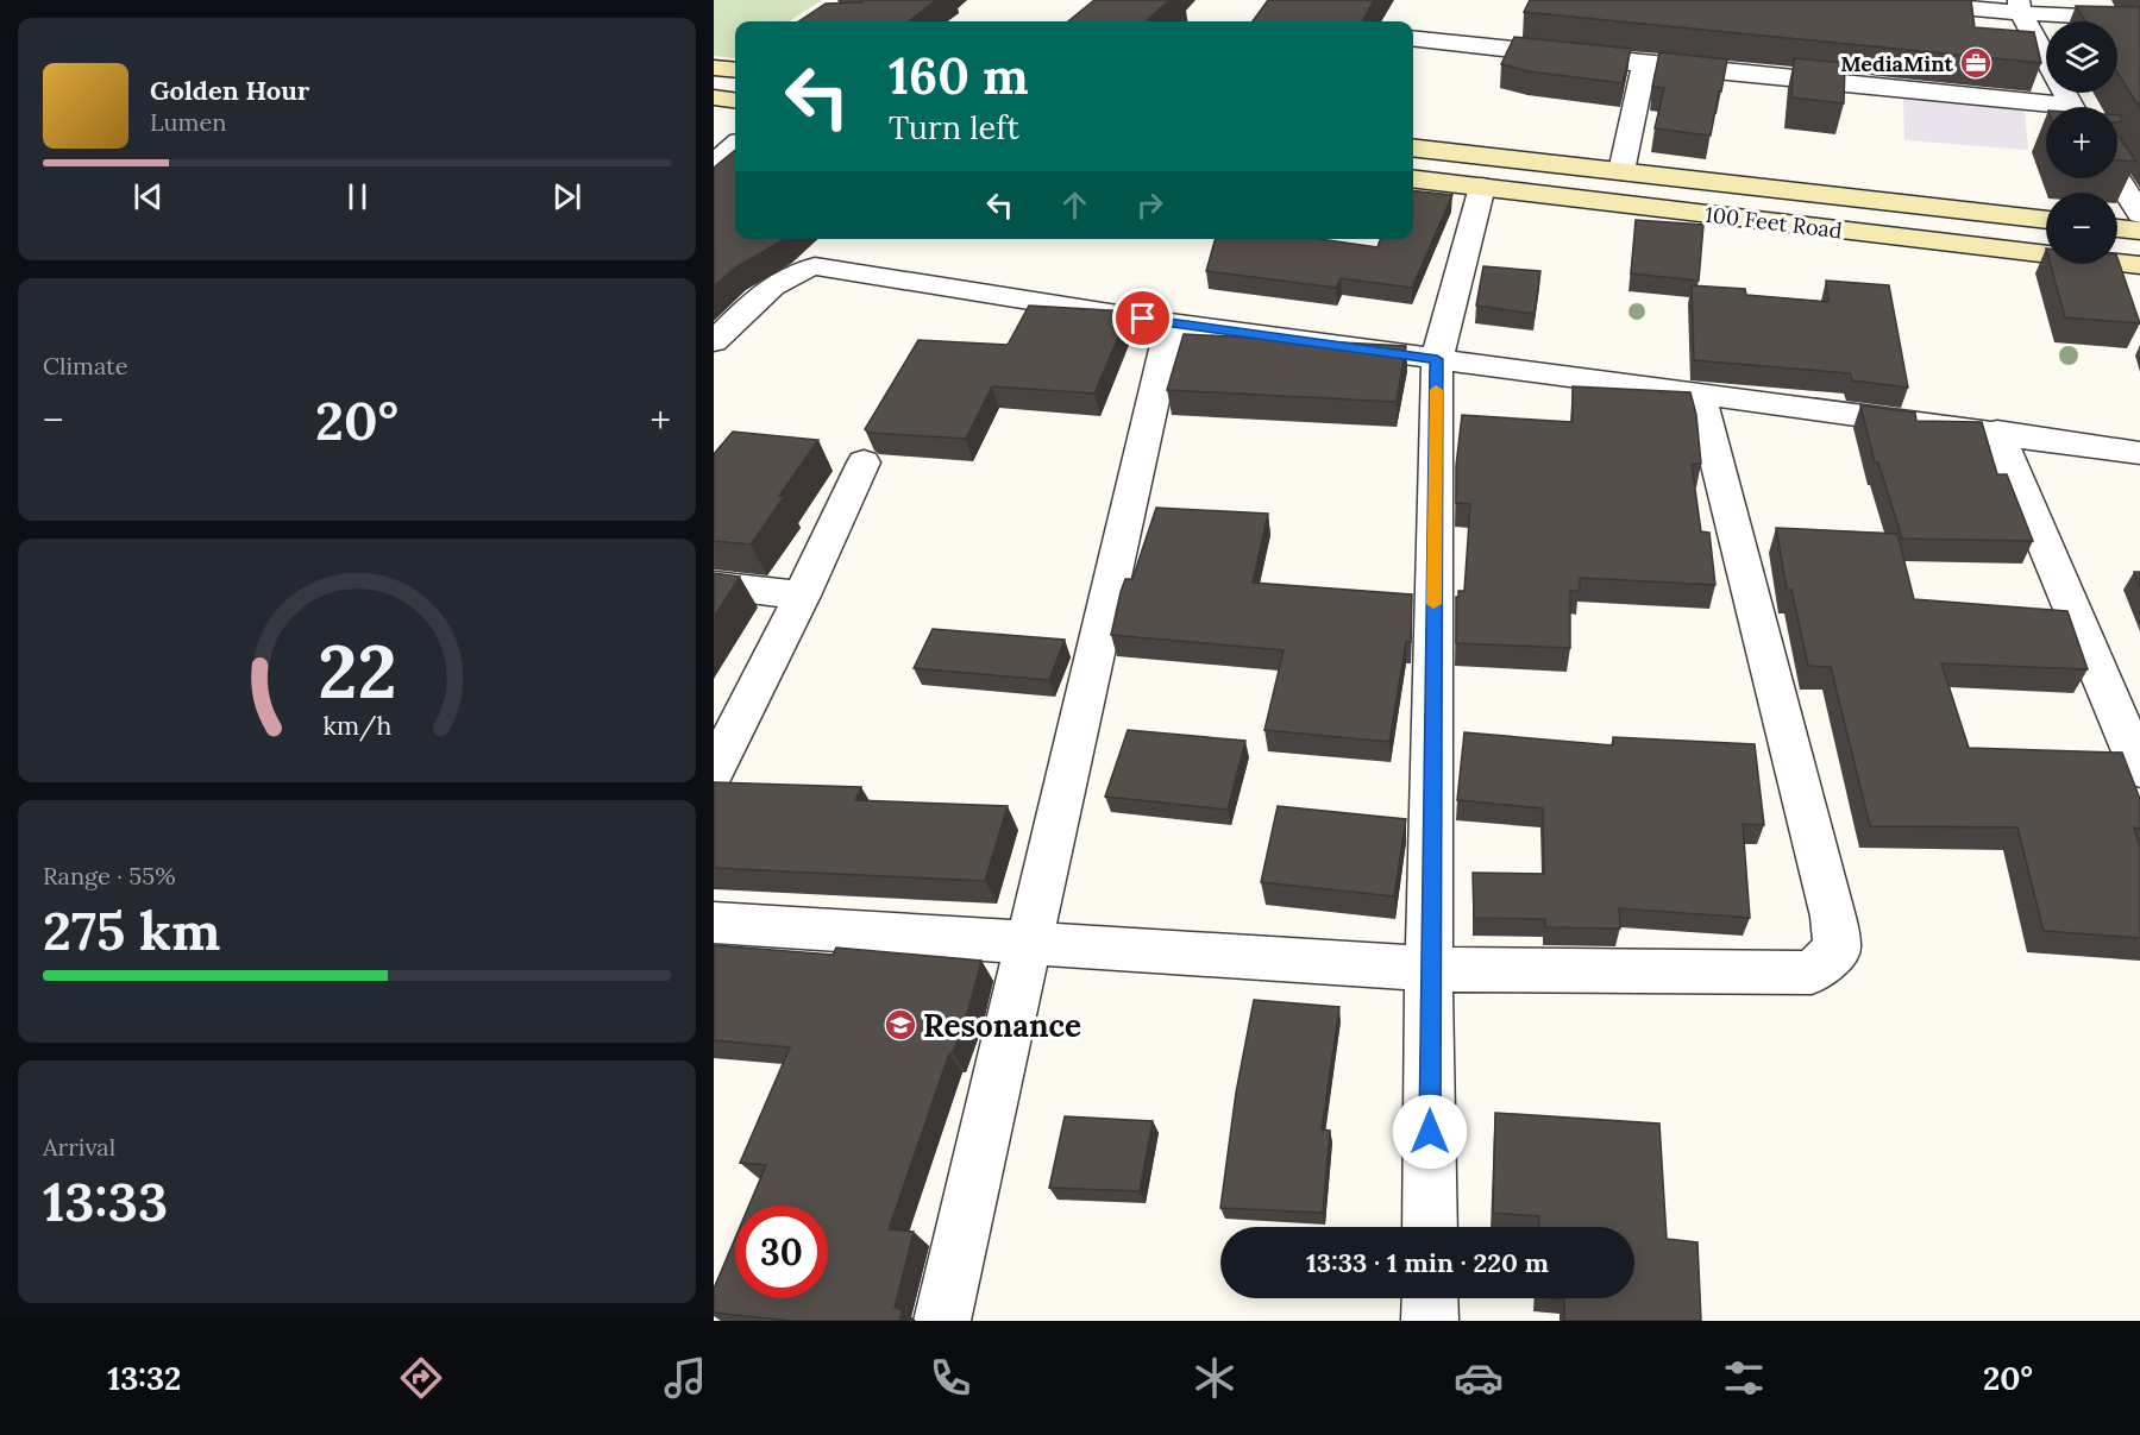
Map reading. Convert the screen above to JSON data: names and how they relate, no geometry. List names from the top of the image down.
{
  "streets": {
    "main road": ["100 Feet Road"]
  },
  "places": {
    "office": ["MediaMint"],
    "school or university": ["Resonance"]
  },
  "page": {
    "map_buttons": ["+", "−"],
    "turn": ["160 m", "Turn left"],
    "song": ["Golden Hour", "Lumen"],
    "tile": [
      "Climate",
      ["Range · 55%", "275 km"],
      ["Arrival", "13:33"]
    ],
    "heat": ["−", "20°", "+"],
    "limit": "30",
    "trip": "13:33 · 1 min · 220 m",
    "tabs": ["13:32", "20°"],
    "gauge": ["22", "km/h"]
  }
}
